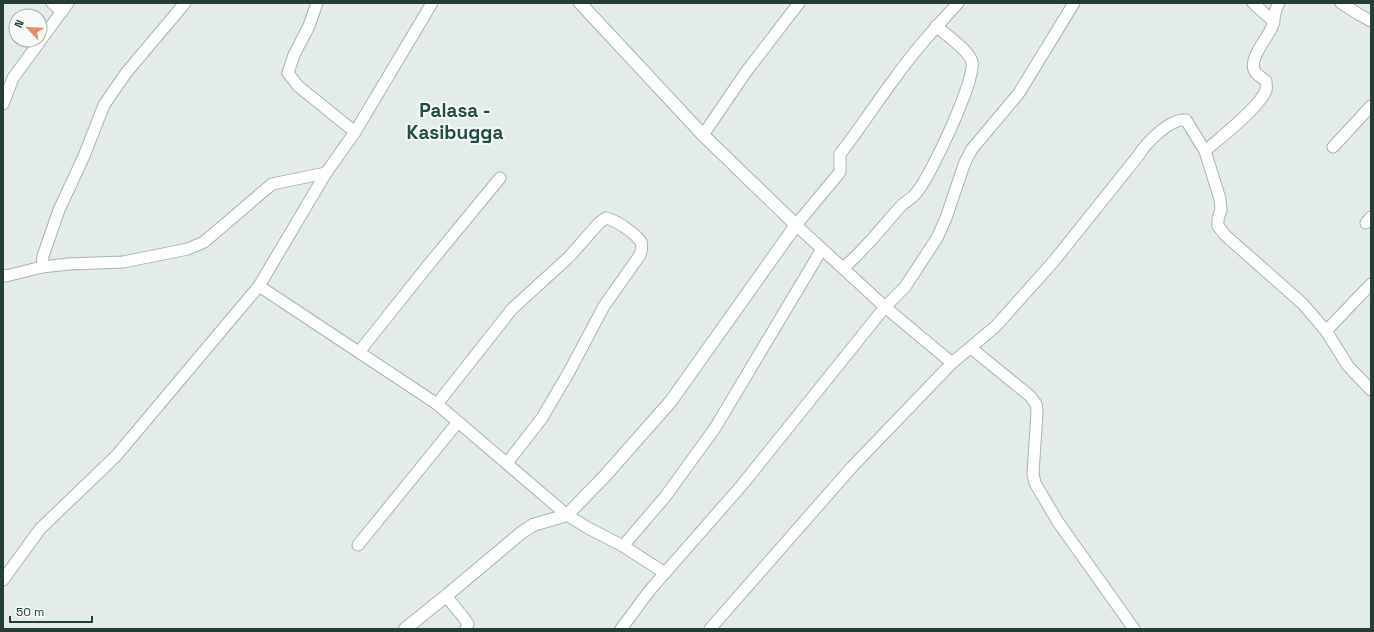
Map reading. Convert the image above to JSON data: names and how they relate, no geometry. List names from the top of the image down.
{
  "districts": ["Palasa - Kasibugga"],
  "scale_bar": "50 m",
  "north": "top left"
}
